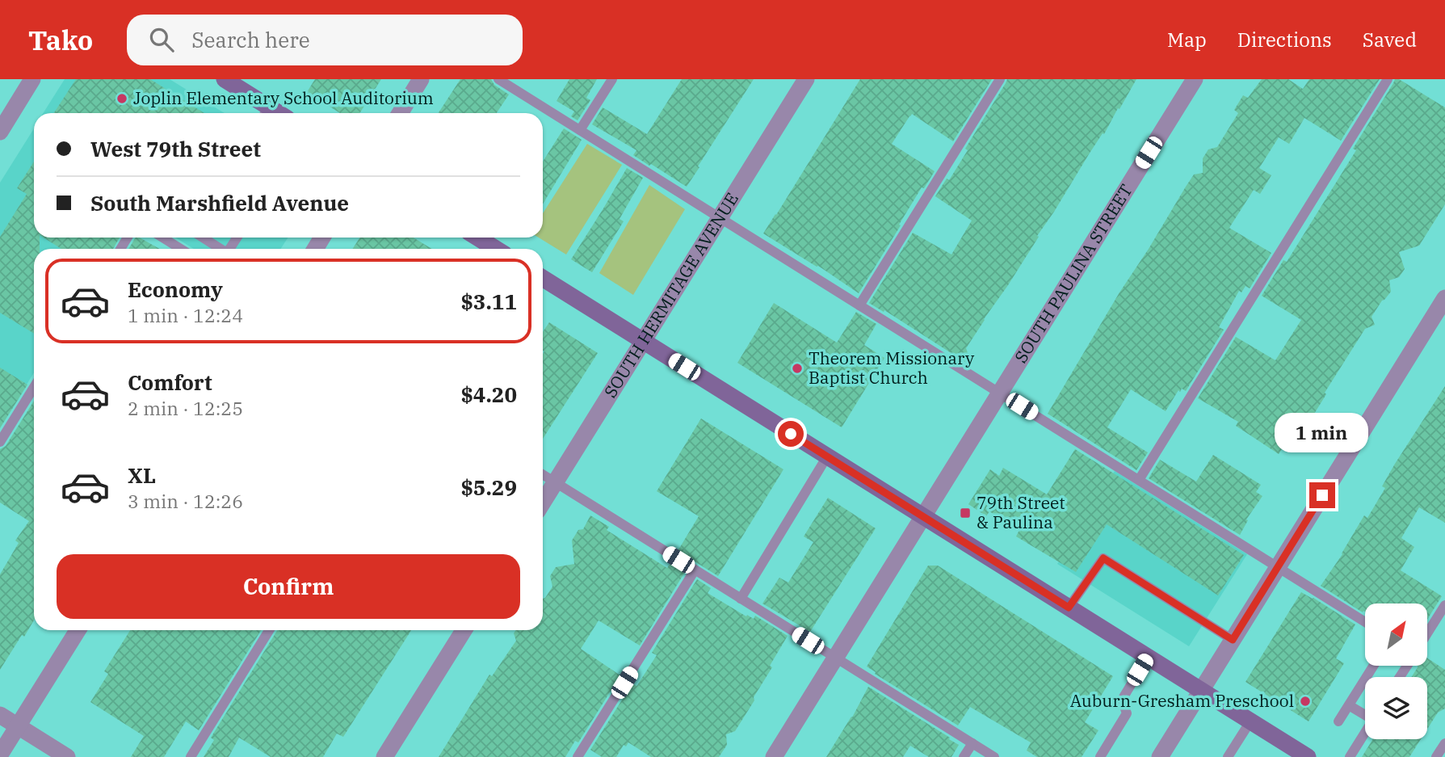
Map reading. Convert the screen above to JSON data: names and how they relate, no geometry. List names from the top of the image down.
{
  "streets": {
    "street": ["SOUTH PAULINA STREET", "SOUTH HERMITAGE AVENUE"]
  },
  "places": {
    "other": ["Joplin Elementary School Auditorium", "Theorem Missionary Baptist Church", "Auburn-Gresham Preschool"],
    "transit": ["79th Street & Paulina"]
  },
  "north": "top right",
  "page": {
    "header": "Tako",
    "search": "Search here",
    "nav": ["Map", "Directions", "Saved"],
    "banner": ["West 79th Street", "South Marshfield Avenue"],
    "list": [
      {
        "name": "Economy",
        "note": "1 min · 12:24",
        "value": "$3.11"
      },
      {
        "name": "Comfort",
        "note": "2 min · 12:25",
        "value": "$4.20"
      },
      {
        "name": "XL",
        "note": "3 min · 12:26",
        "value": "$5.29"
      }
    ],
    "bubble": "1 min",
    "buttons": "Confirm"
  }
}
